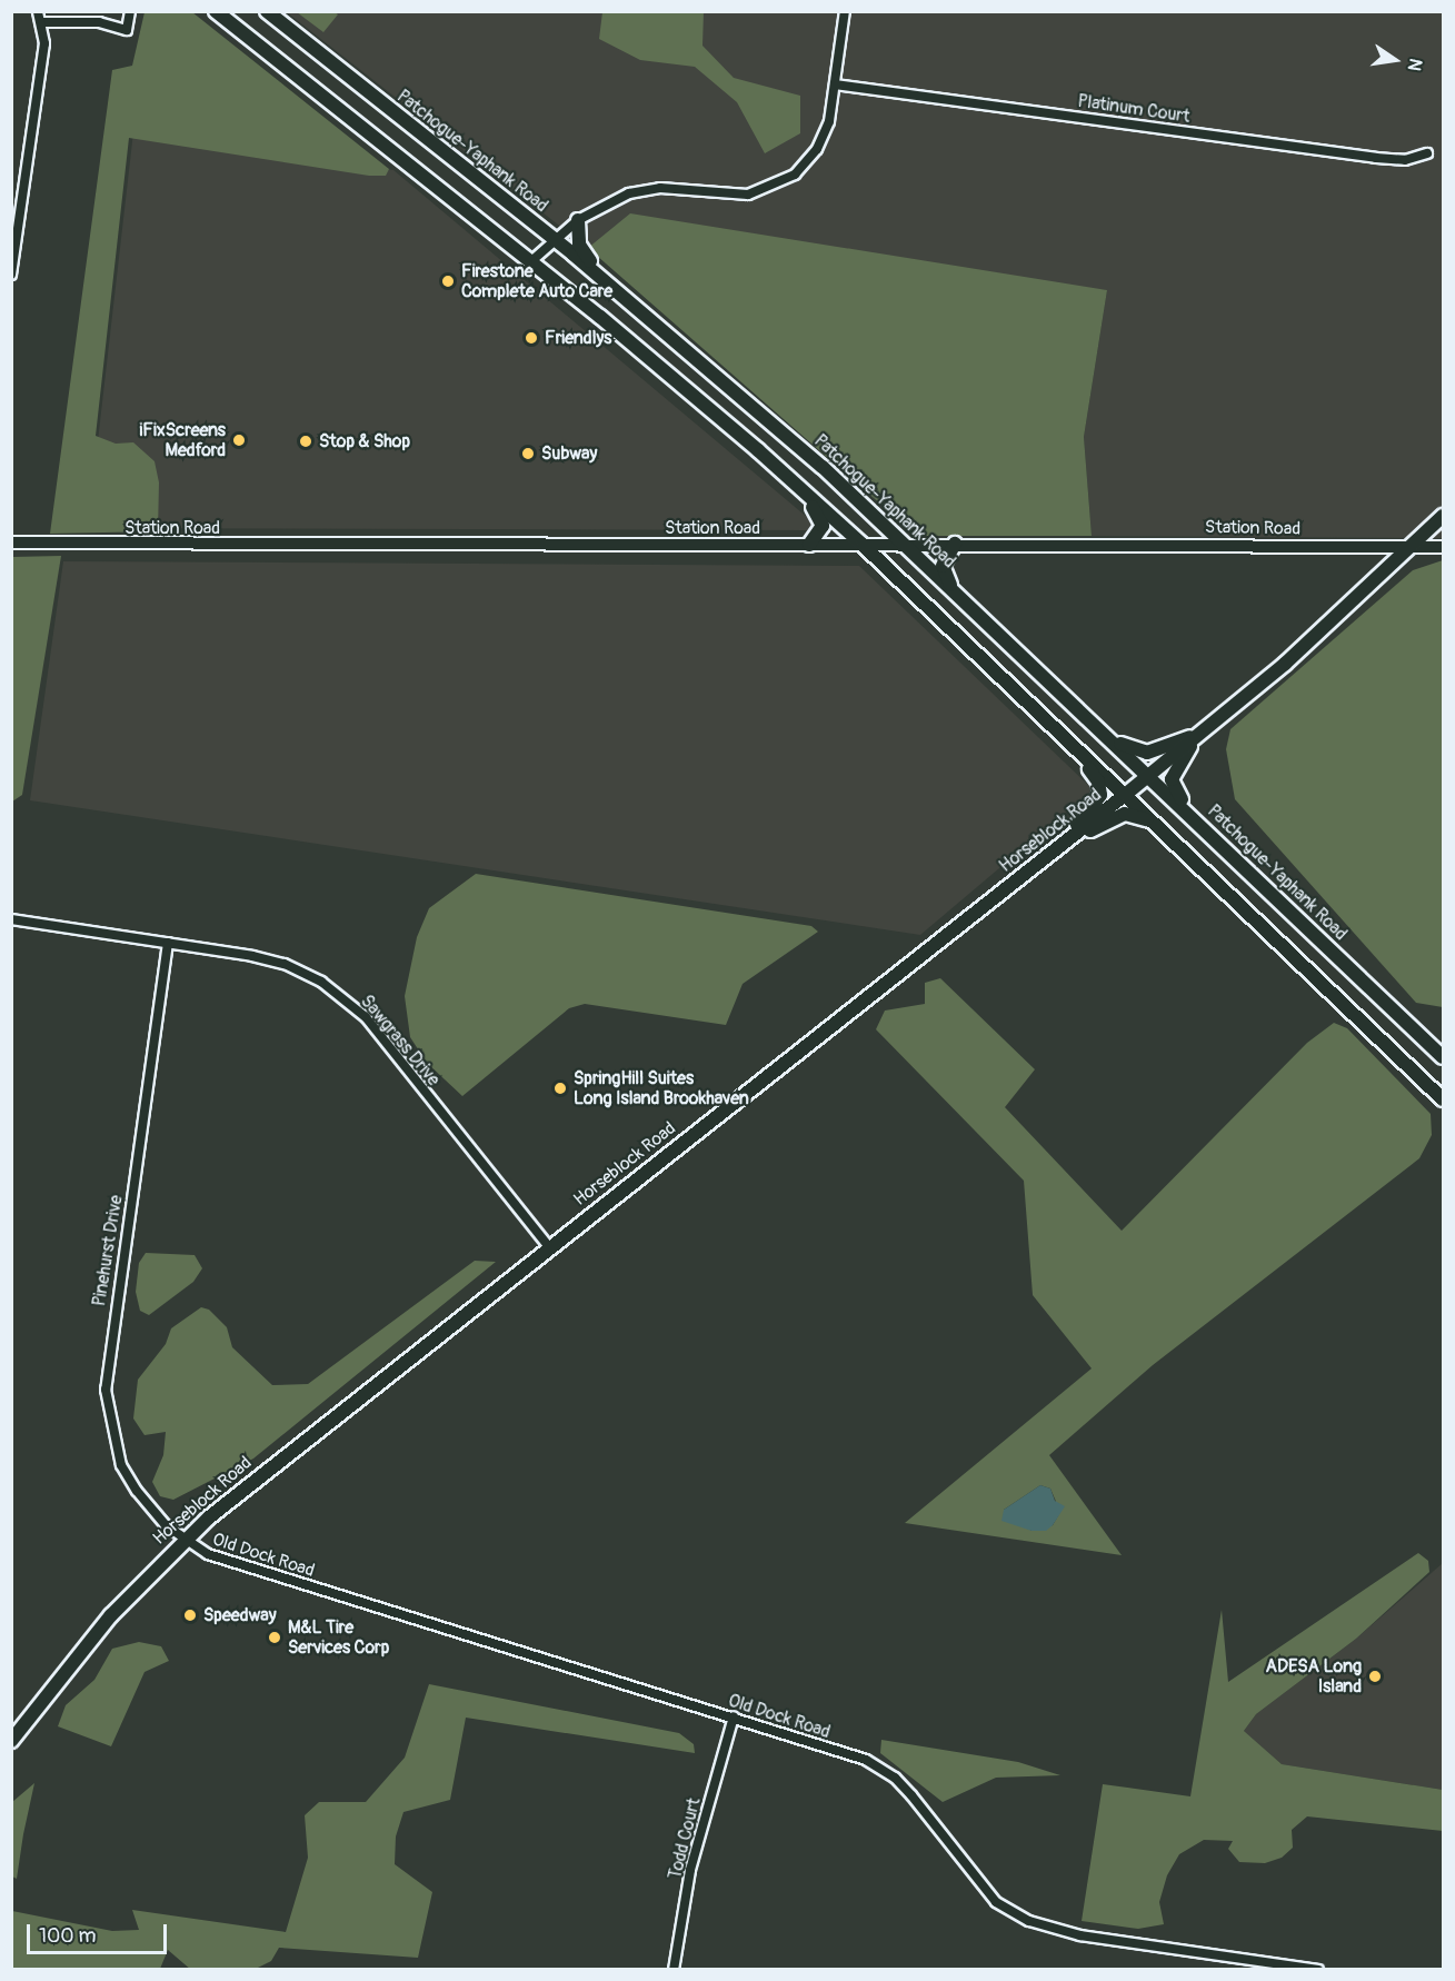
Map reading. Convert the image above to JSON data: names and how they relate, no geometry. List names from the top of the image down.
{
  "streets": {
    "main road": ["Patchogue-Yaphank Road", "Station Road", "Horseblock Road"],
    "street": [
      "Platinum Court",
      "Sawgrass Drive",
      "Pinehurst Drive",
      "Old Dock Road",
      "Todd Court"
    ]
  },
  "crossings": [
    ["Patchogue-Yaphank Road", "Station Road"],
    ["Patchogue-Yaphank Road", "Horseblock Road"],
    ["Station Road", "Horseblock Road"],
    ["Horseblock Road", "Sawgrass Drive"],
    ["Horseblock Road", "Pinehurst Drive"],
    ["Horseblock Road", "Old Dock Road"],
    ["Sawgrass Drive", "Pinehurst Drive"],
    ["Pinehurst Drive", "Old Dock Road"],
    ["Old Dock Road", "Todd Court"]
  ],
  "places": [
    "Firestone Complete Auto Care",
    "Friendlys",
    "iFixScreens Medford",
    "Stop & Shop",
    "Subway",
    "SpringHill Suites Long Island Brookhaven",
    "Speedway",
    "M&L Tire Services Corp",
    "ADESA Long Island"
  ],
  "scale_bar": "100 m",
  "north": "right"
}
